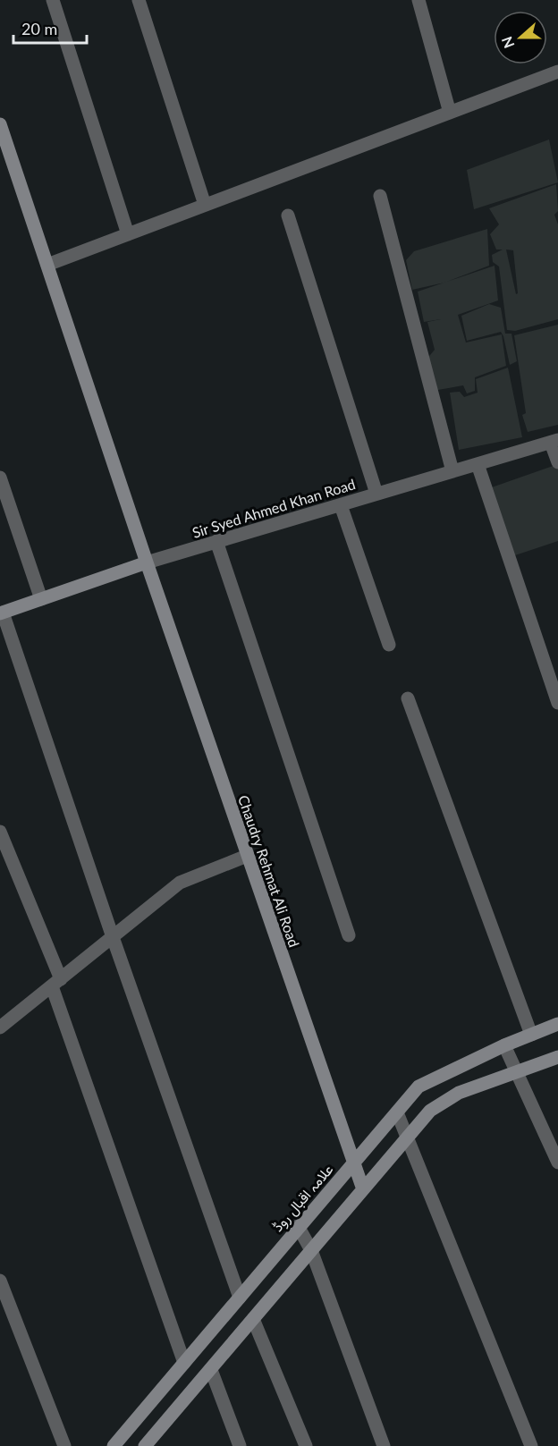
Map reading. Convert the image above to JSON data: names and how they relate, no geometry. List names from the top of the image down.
{
  "streets": {
    "street": ["Sir Syed Ahmed Khan Road", "Chaudry Rehmat Ali Road", "علامہ اقبال روڈ"]
  },
  "crossings": [
    ["Sir Syed Ahmed Khan Road", "Chaudry Rehmat Ali Road"],
    ["Chaudry Rehmat Ali Road", "علامہ اقبال روڈ"]
  ],
  "scale_bar": "20 m",
  "north": "left"
}
